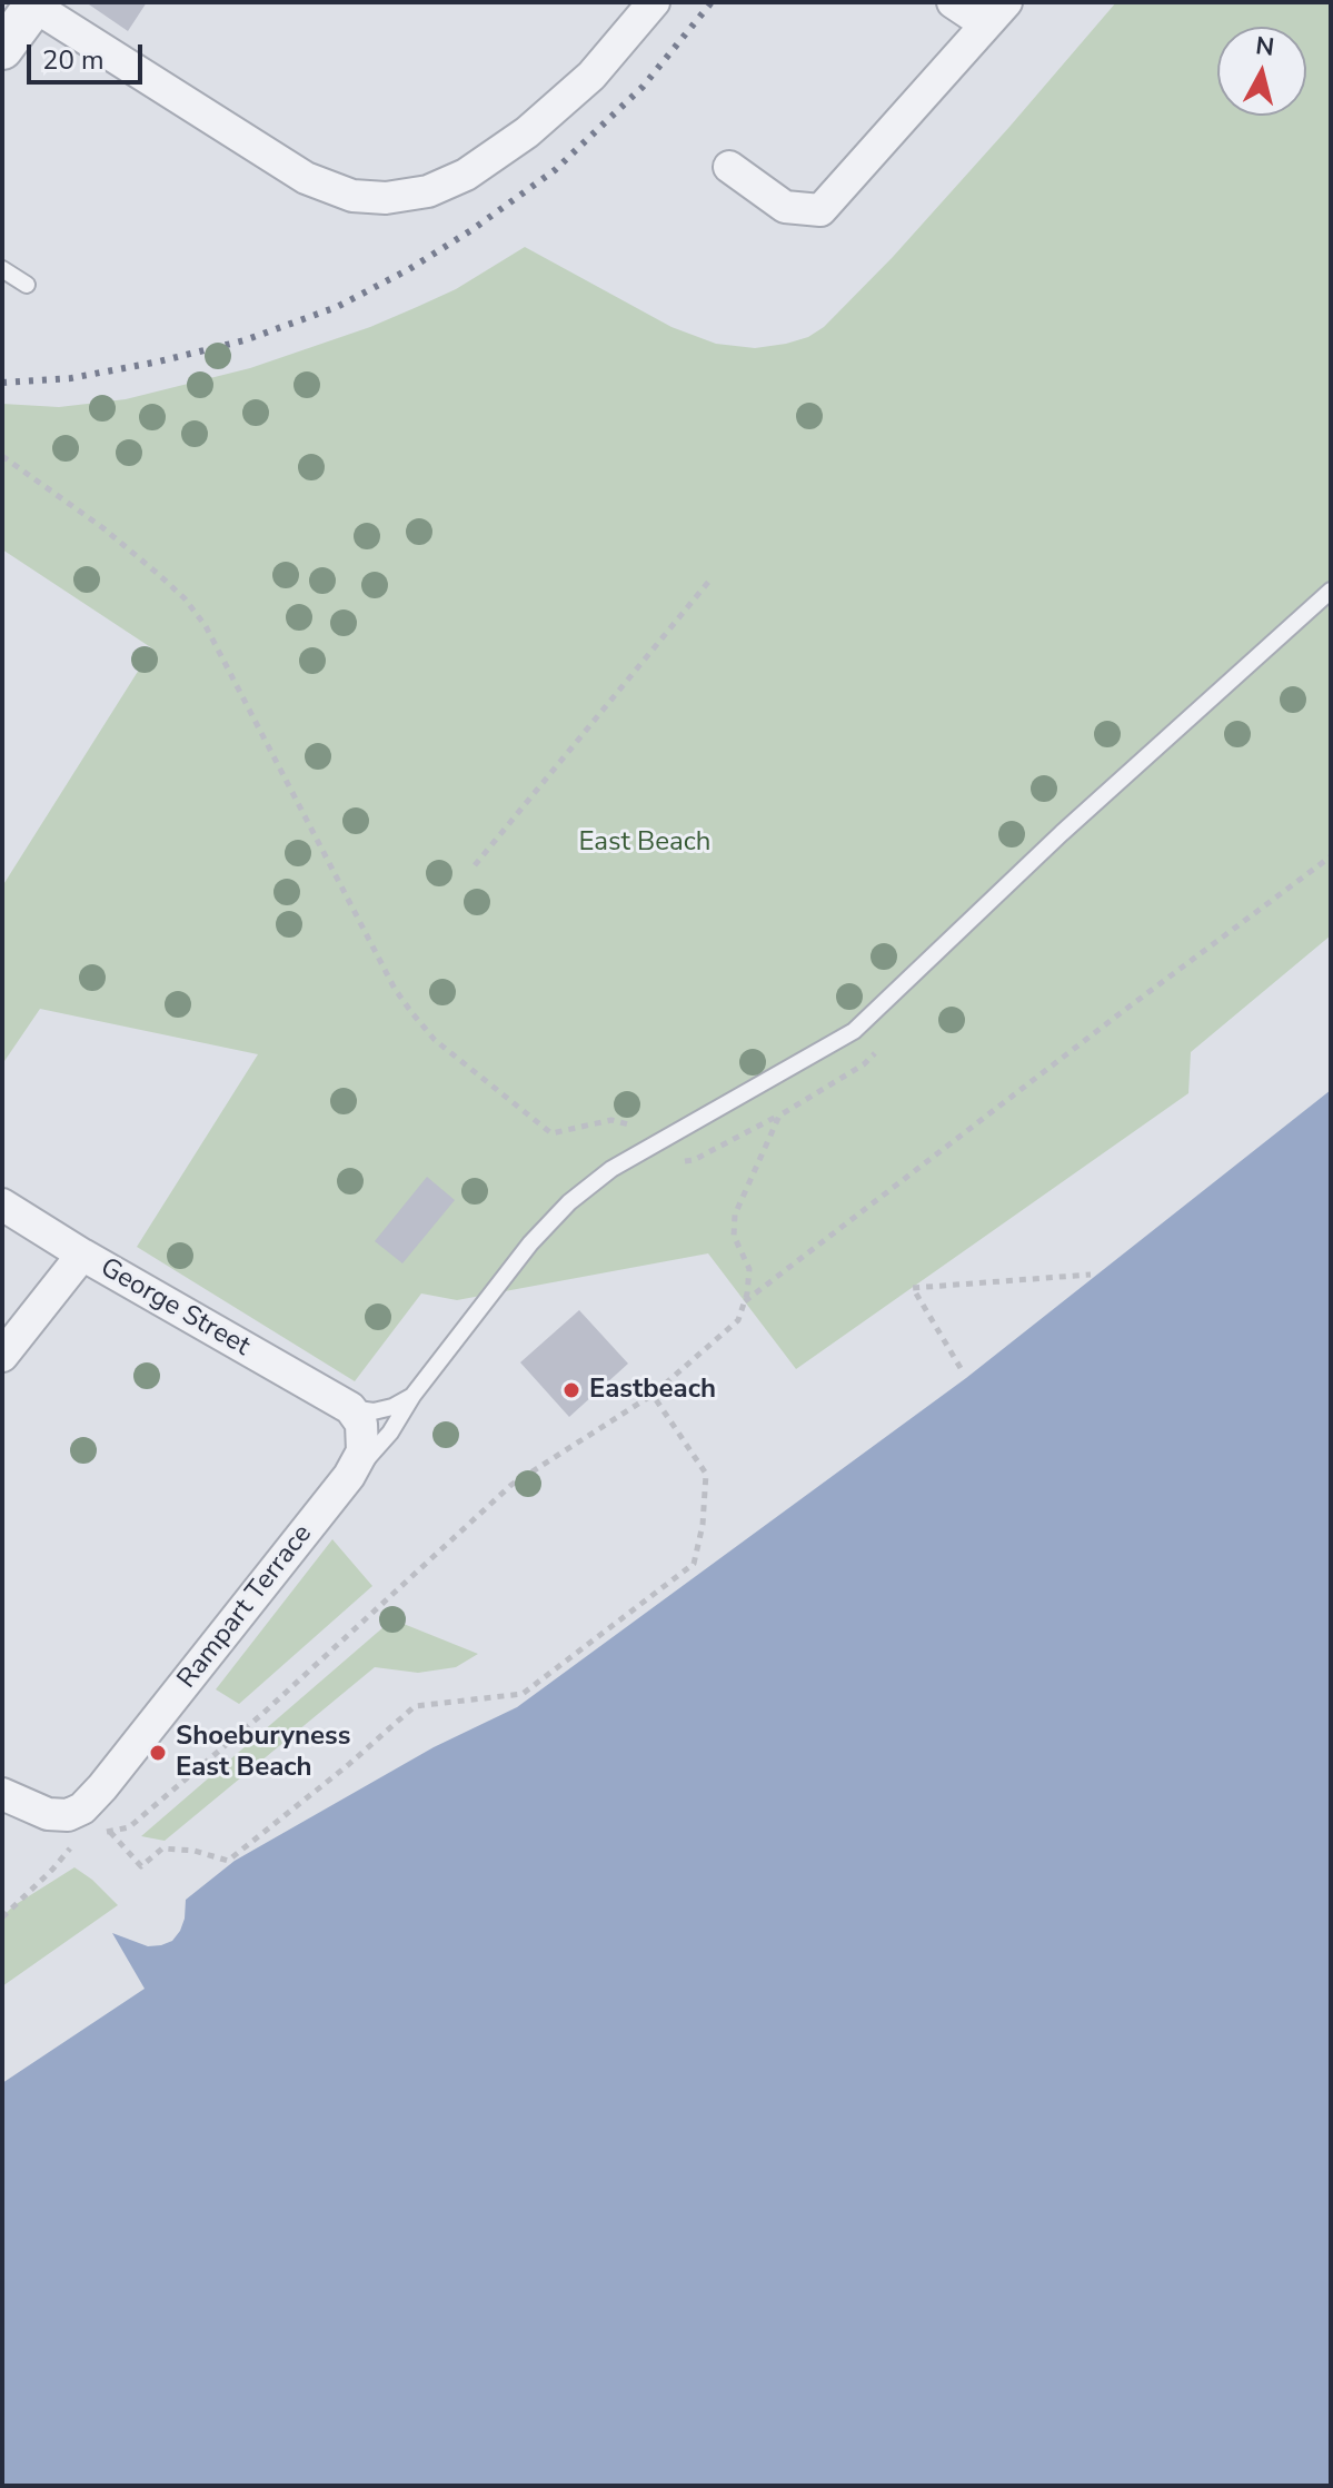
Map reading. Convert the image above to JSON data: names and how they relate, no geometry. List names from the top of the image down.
{
  "streets": {
    "street": ["George Street", "Rampart Terrace"]
  },
  "crossings": [
    ["George Street", "Rampart Terrace"]
  ],
  "parks": ["East Beach"],
  "places": ["Eastbeach", "Shoeburyness East Beach"],
  "scale_bar": "20 m",
  "north": "top"
}
